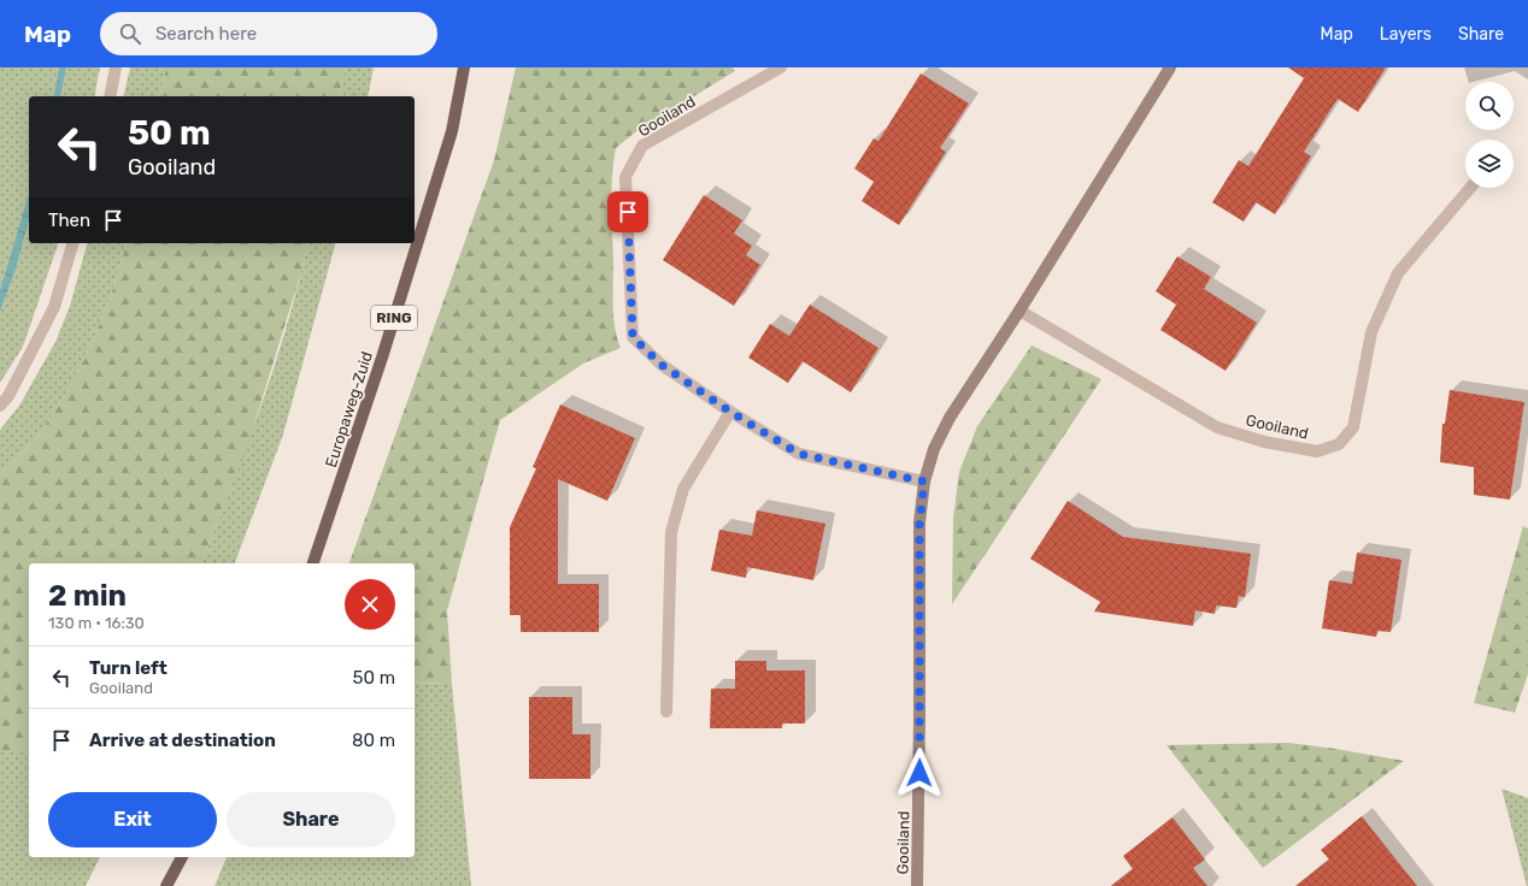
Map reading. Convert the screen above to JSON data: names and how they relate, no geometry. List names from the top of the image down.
{
  "streets": {
    "main road": ["RING", "Europaweg-Zuid"],
    "street": ["Gooiland"]
  },
  "page": {
    "header": "Map",
    "search": "Search here",
    "nav": ["Map", "Layers", "Share"],
    "turn": ["50 m", "Gooiland"],
    "then": "Then",
    "heading": ["2 min", "130 m · 16:30"],
    "list": [
      {
        "name": "Turn left",
        "note": "Gooiland",
        "value": "50 m"
      },
      {
        "name": "Arrive at destination",
        "value": "80 m"
      }
    ],
    "buttons": ["Exit", "Share"]
  }
}
